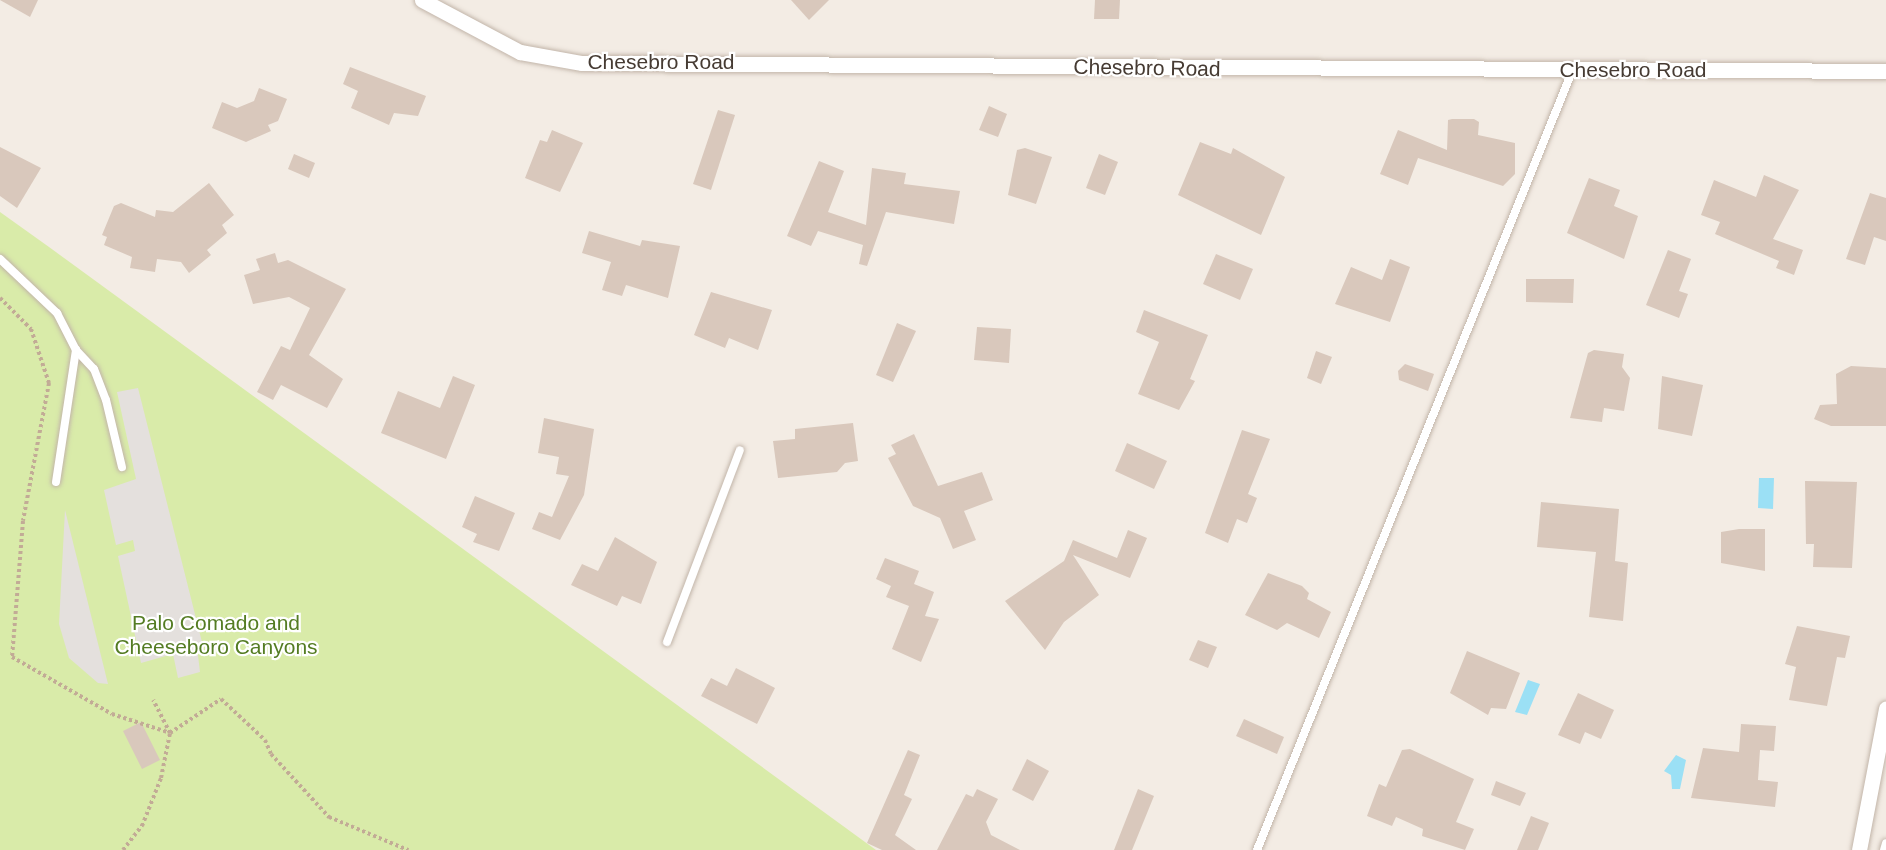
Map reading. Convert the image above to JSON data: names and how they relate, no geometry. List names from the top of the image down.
{
  "streets": {
    "street": ["Chesebro Road"]
  },
  "parks": ["Palo Comado and Cheeseboro Canyons"]
}
